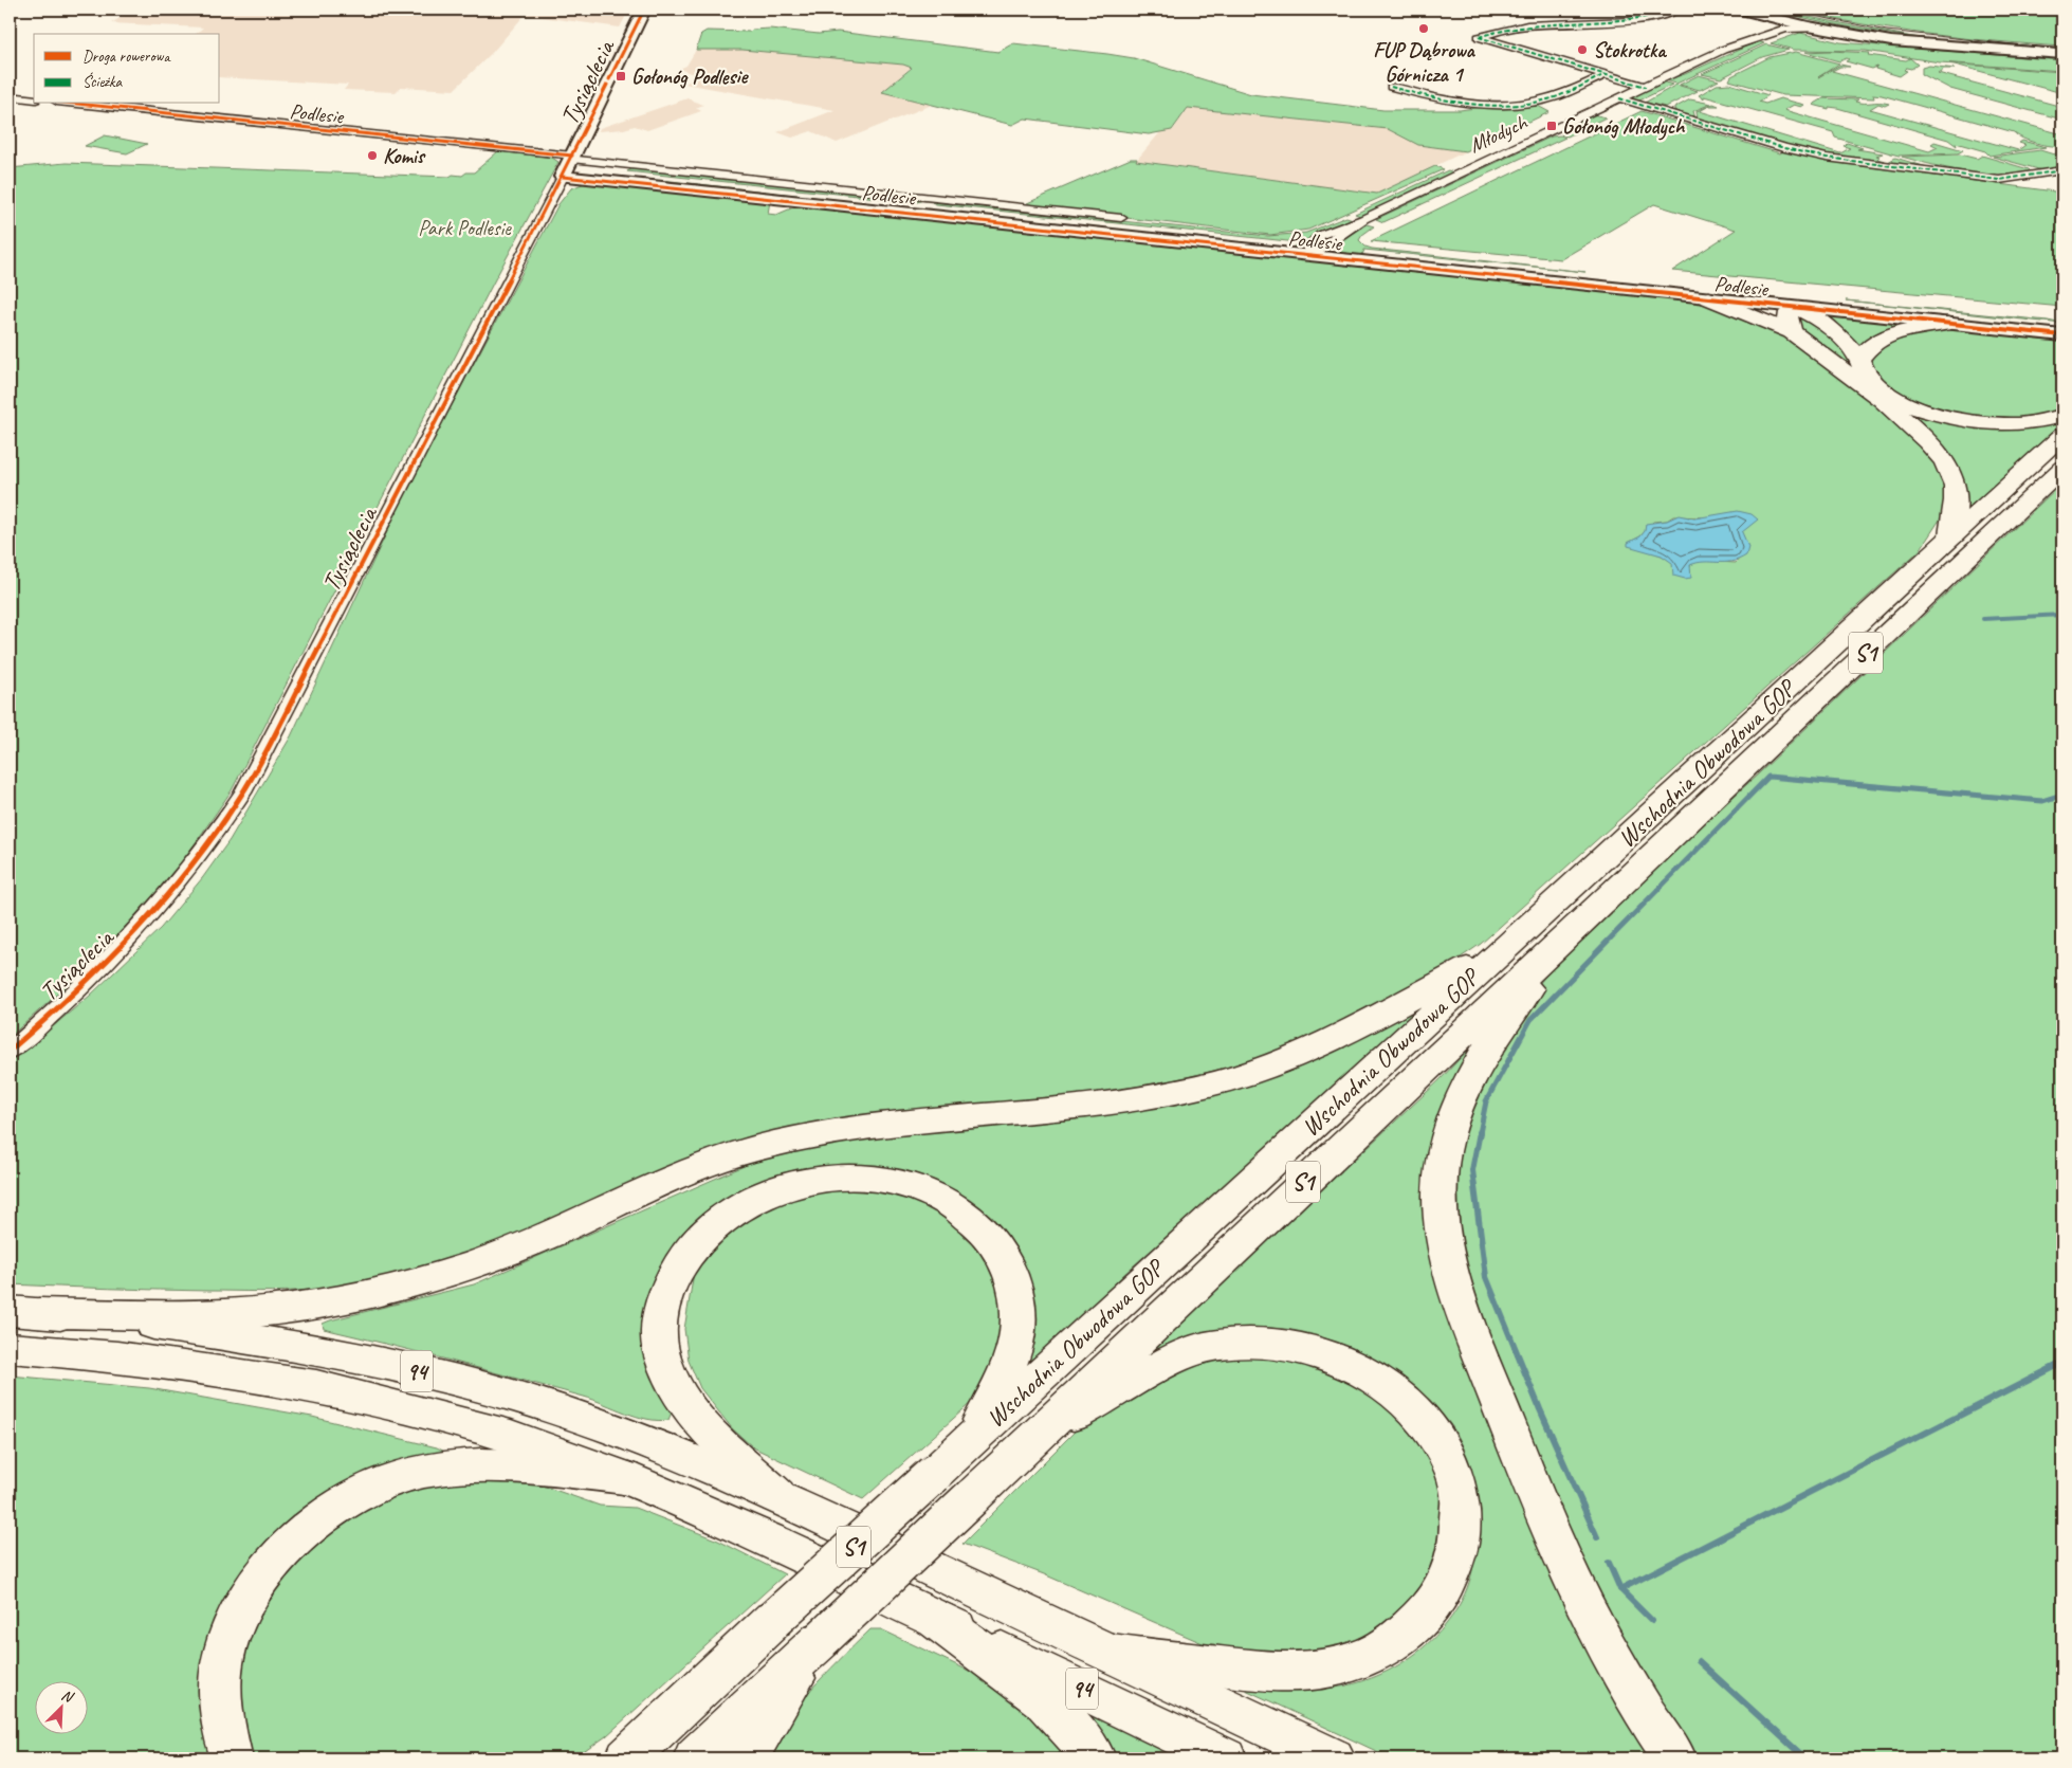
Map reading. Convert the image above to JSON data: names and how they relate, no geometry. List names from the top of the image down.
{
  "streets": {
    "main road": ["S1", "Wschodnia Obwodowa GOP", "94"],
    "street": ["Tysiąclecia", "Podlesie", "Młodych"]
  },
  "crossings": [
    ["Tysiąclecia", "Podlesie"],
    ["Podlesie", "Młodych"]
  ],
  "parks": ["Park Podlesie"],
  "places": {
    "other": ["FUP Dąbrowa Górnicza 1", "Stokrotka", "Komis"],
    "transit": ["Gołonóg Podlesie", "Gołonóg Młodych"]
  },
  "legend": ["Droga rowerowa", "Ścieżka"],
  "north": "top right"
}
